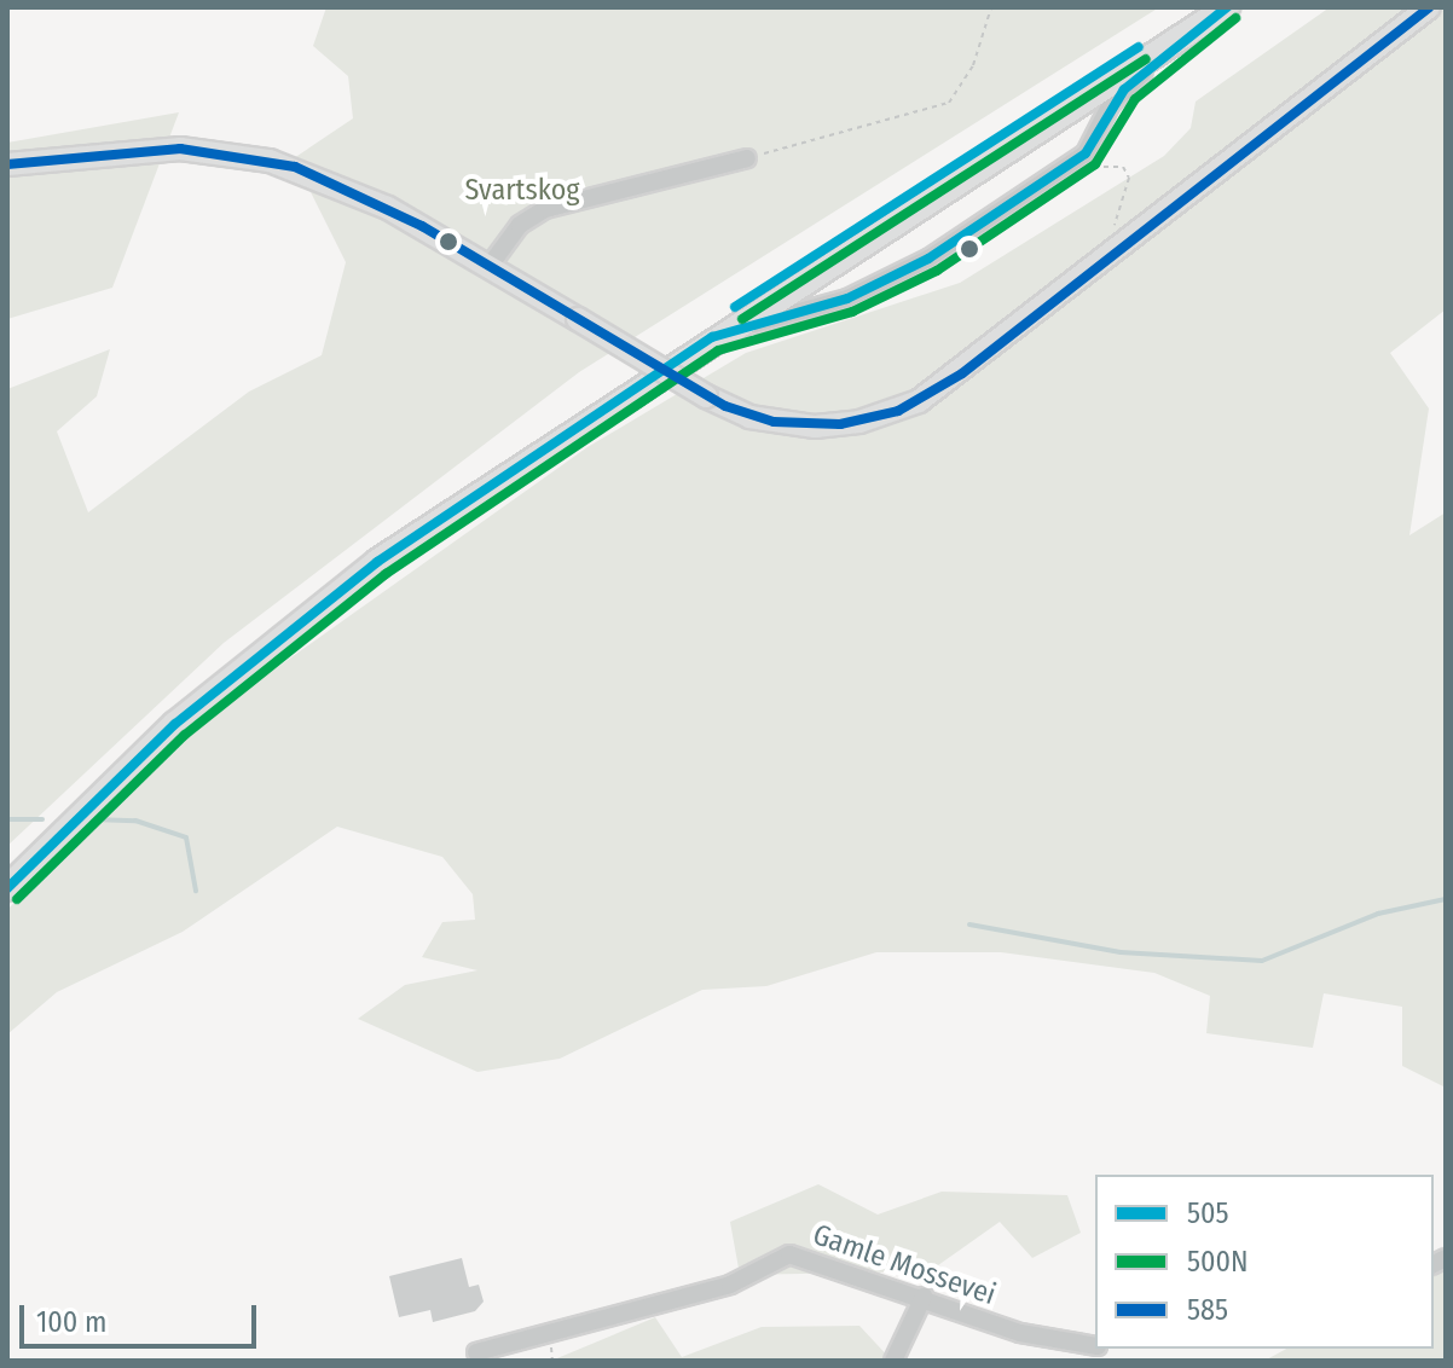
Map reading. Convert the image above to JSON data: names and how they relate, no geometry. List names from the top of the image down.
{
  "streets": {
    "street": ["Gamle Mossevei"]
  },
  "parks": ["Svartskog"],
  "lines": ["transit line 505", "transit line 585", "transit line 500N"],
  "legend": ["505", "500N", "585"],
  "scale_bar": "100 m"
}
